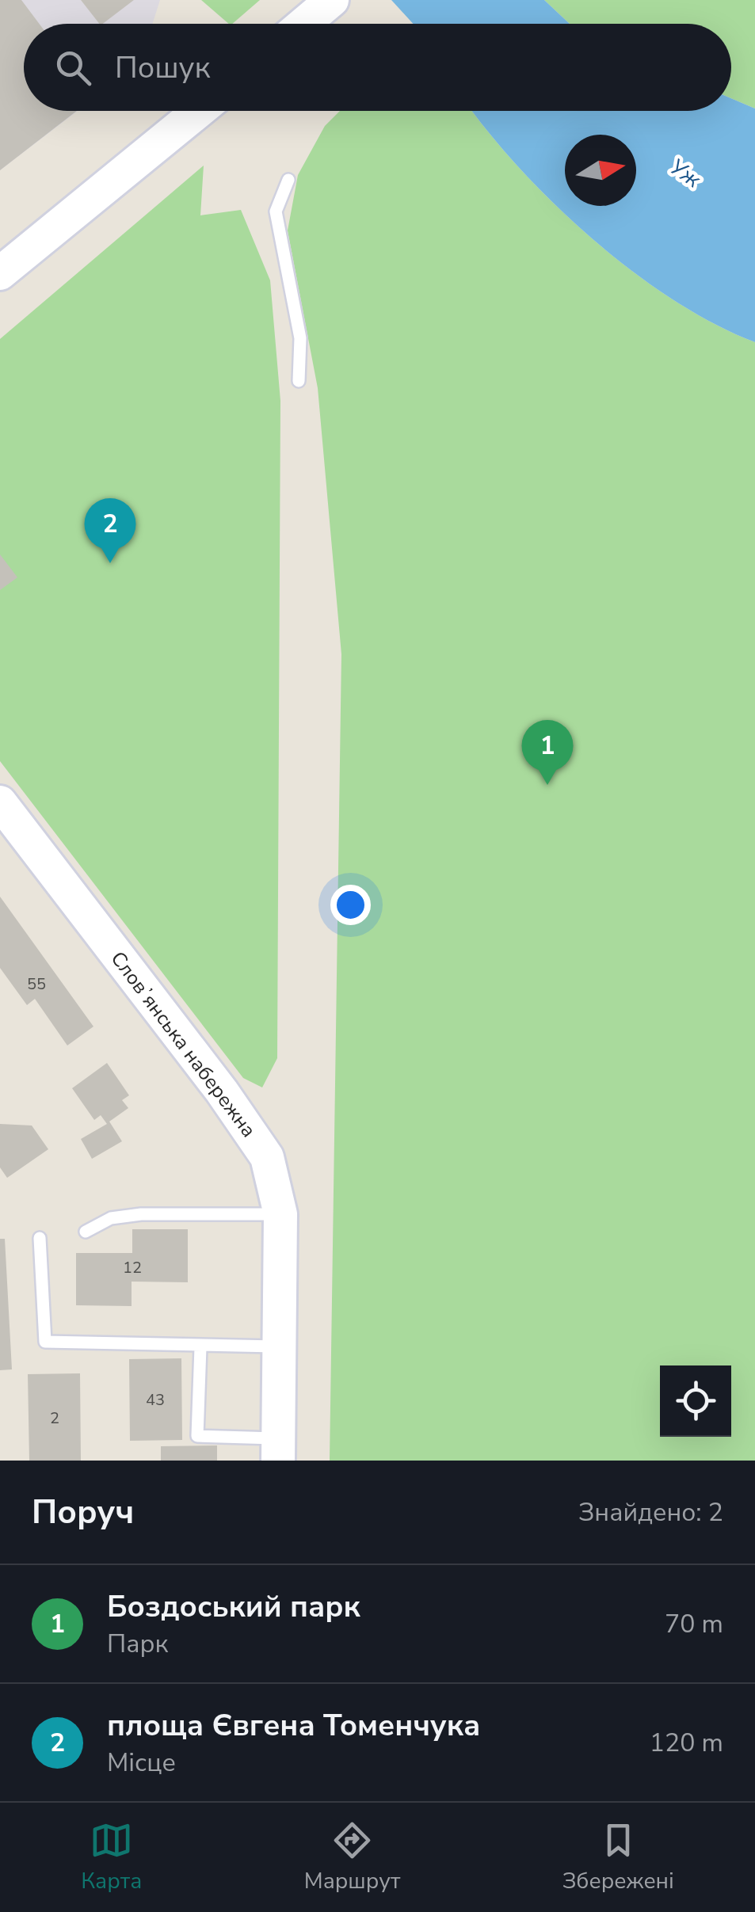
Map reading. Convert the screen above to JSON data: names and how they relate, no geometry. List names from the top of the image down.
{
  "streets": {
    "street": ["Словʼянська набережна"]
  },
  "water": ["Уж"],
  "house_numbers": [
    "55",
    "12",
    "43",
    "2"
  ],
  "north": "right",
  "page": {
    "search": "Пошук",
    "pins": ["2", "1"],
    "heading": ["Поруч", "Знайдено: 2"],
    "list": [
      {
        "mark": "1",
        "name": "Боздоський парк",
        "note": "Парк",
        "value": "70 m"
      },
      {
        "mark": "2",
        "name": "площа Євгена Томенчука",
        "note": "Місце",
        "value": "120 m"
      }
    ],
    "nav": ["Карта", "Маршрут", "Збережені"]
  }
}
